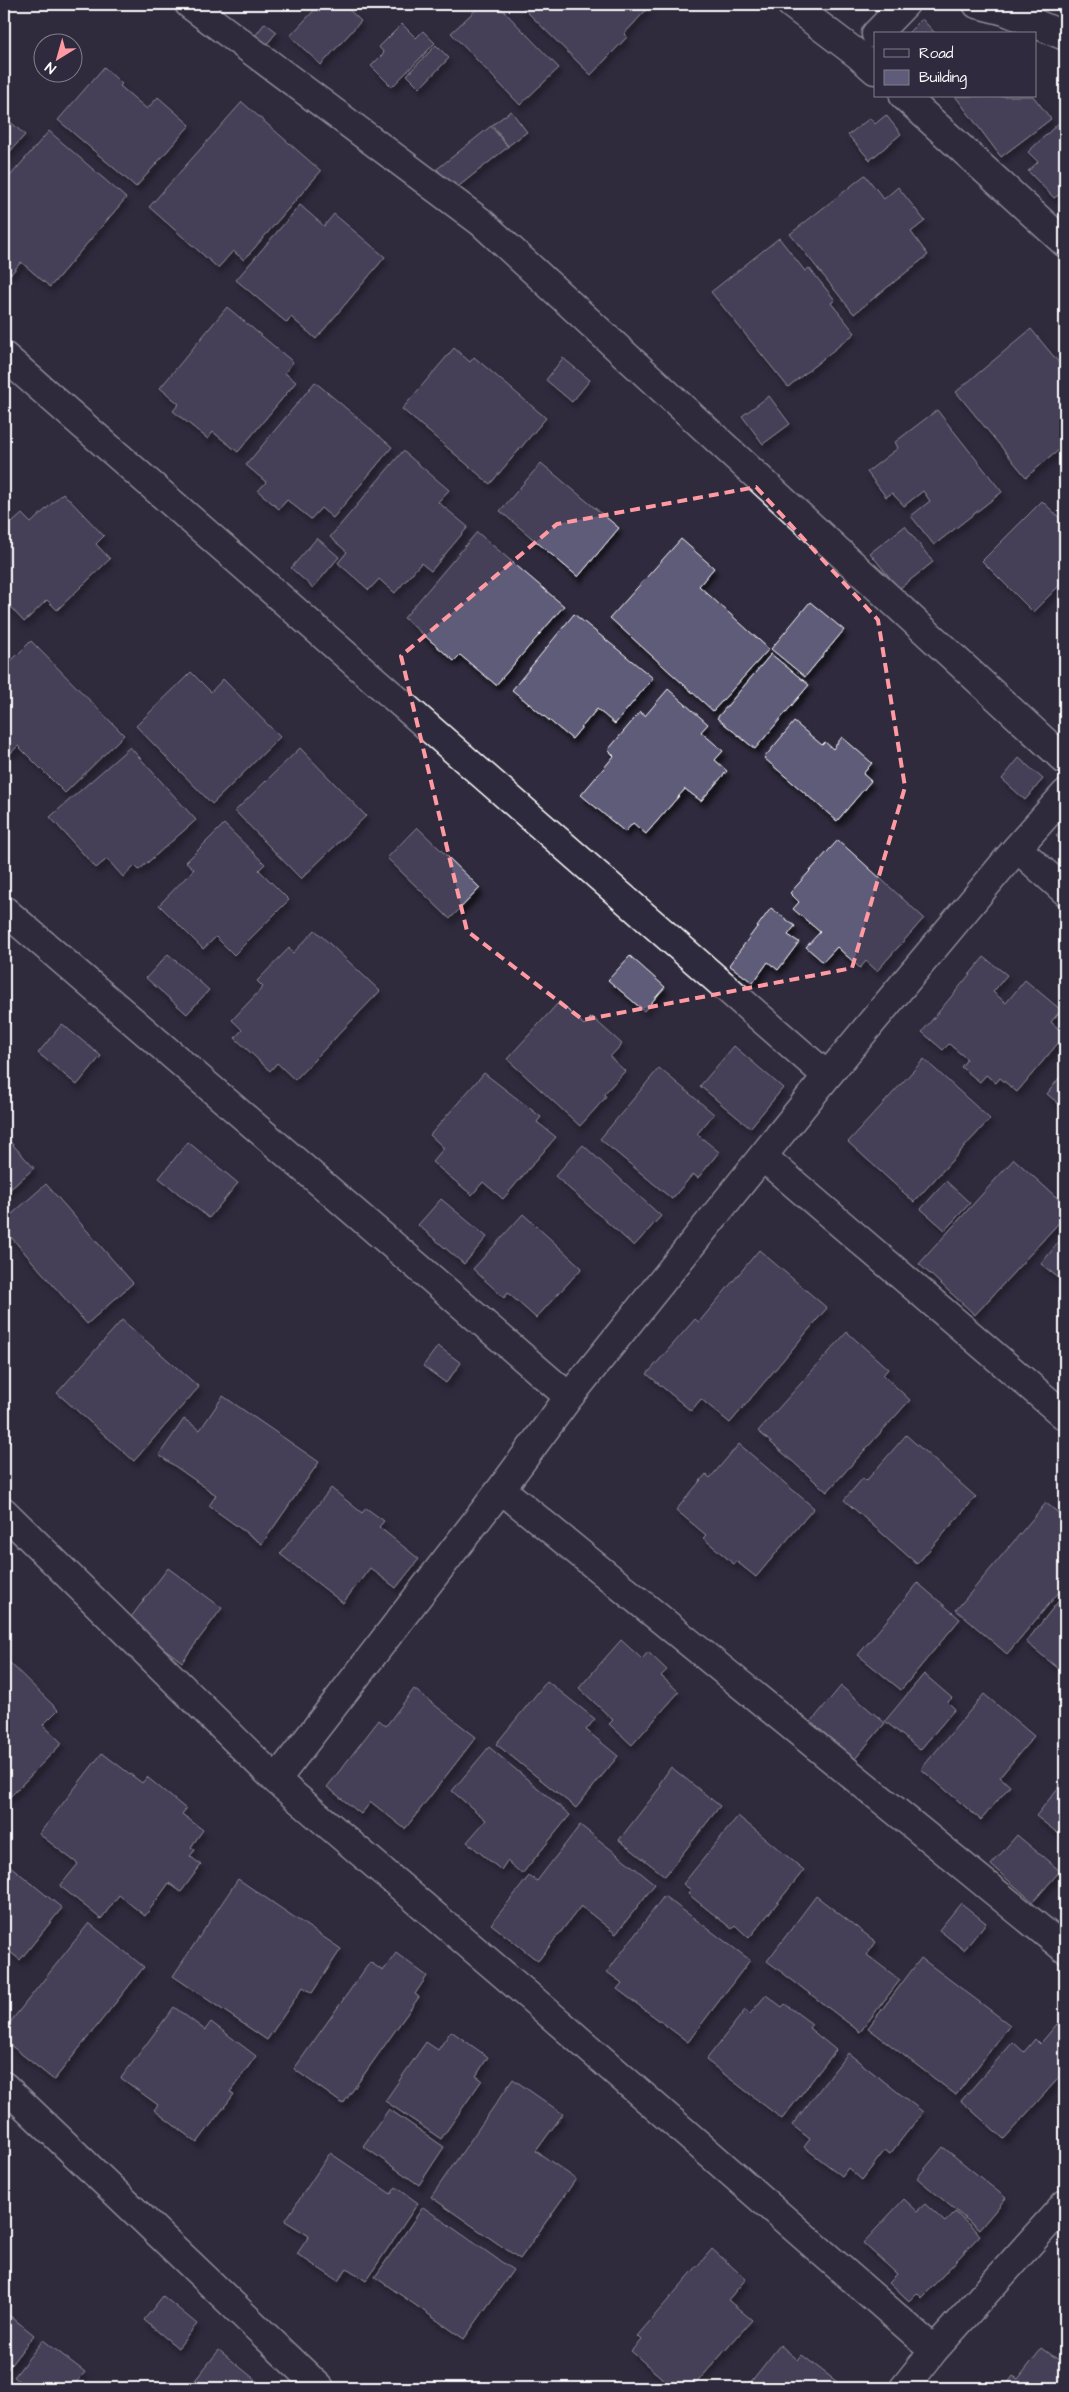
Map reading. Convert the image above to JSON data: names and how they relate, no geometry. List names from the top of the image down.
{
  "legend": ["Road", "Building"],
  "north": "bottom left"
}
